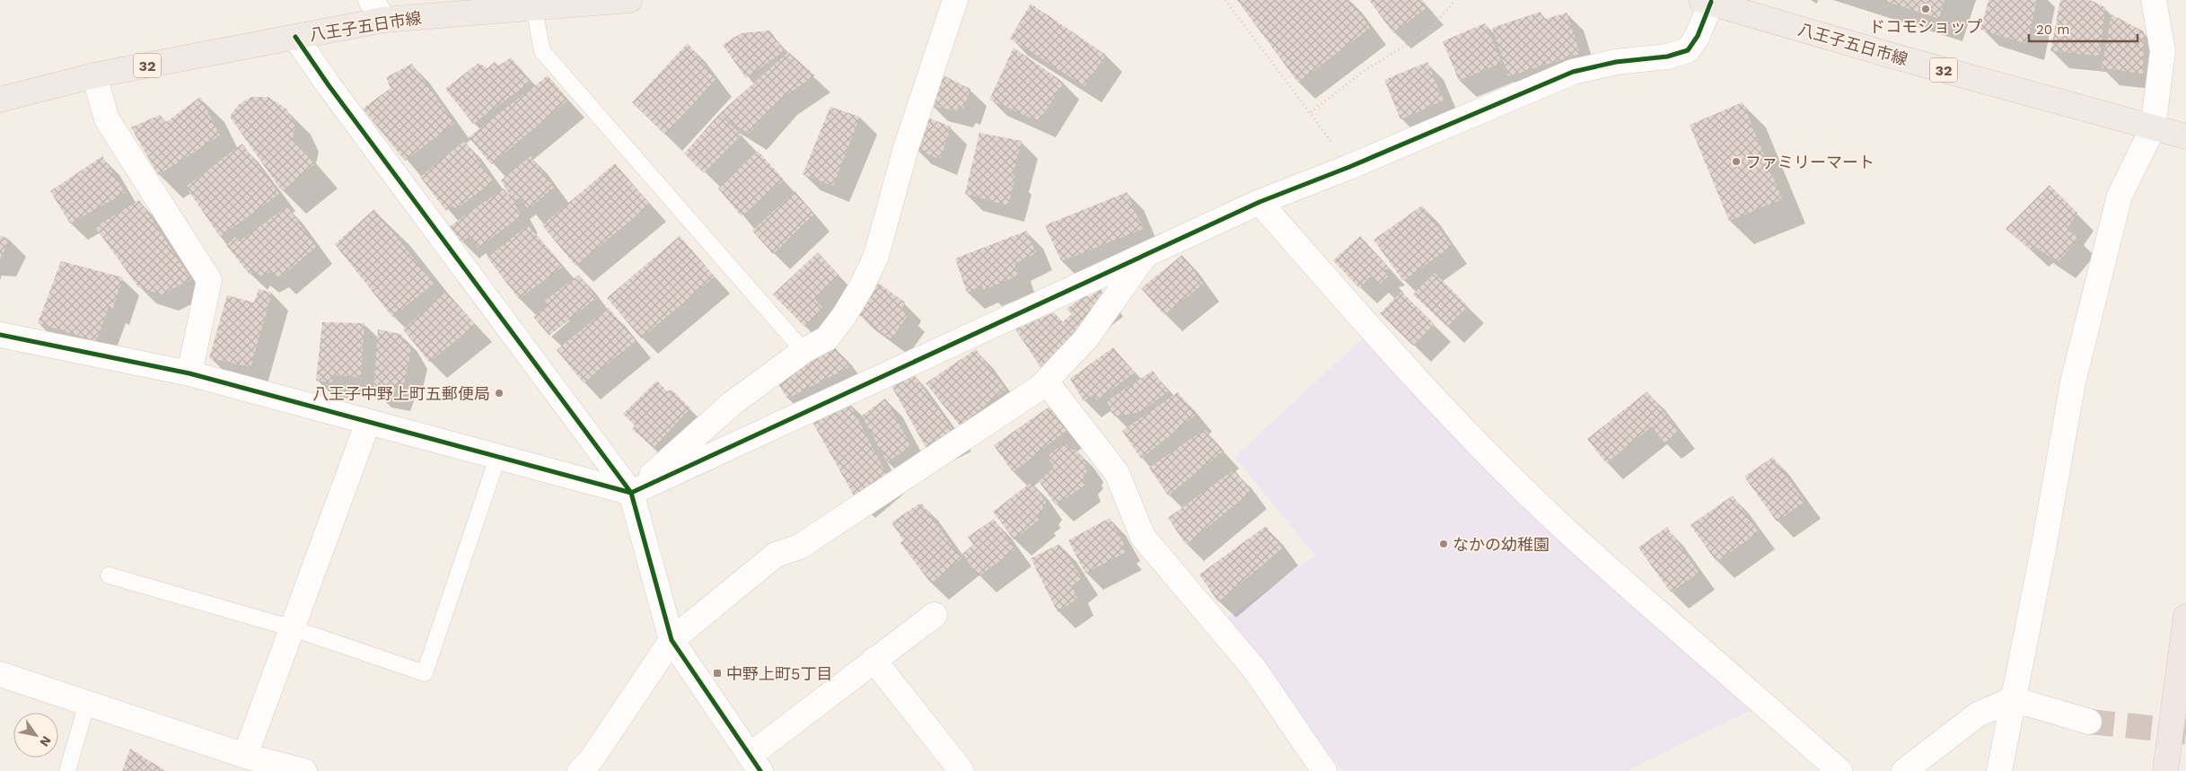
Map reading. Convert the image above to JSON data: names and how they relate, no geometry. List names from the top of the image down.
{
  "streets": {
    "main road": ["八王子五日市線", "32"]
  },
  "places": {
    "other": [
      "ドコモショップ",
      "ファミリーマート",
      "八王子中野上町五郵便局",
      "なかの幼稚園"
    ],
    "transit": ["中野上町5丁目"]
  },
  "scale_bar": "20 m",
  "north": "bottom right"
}
